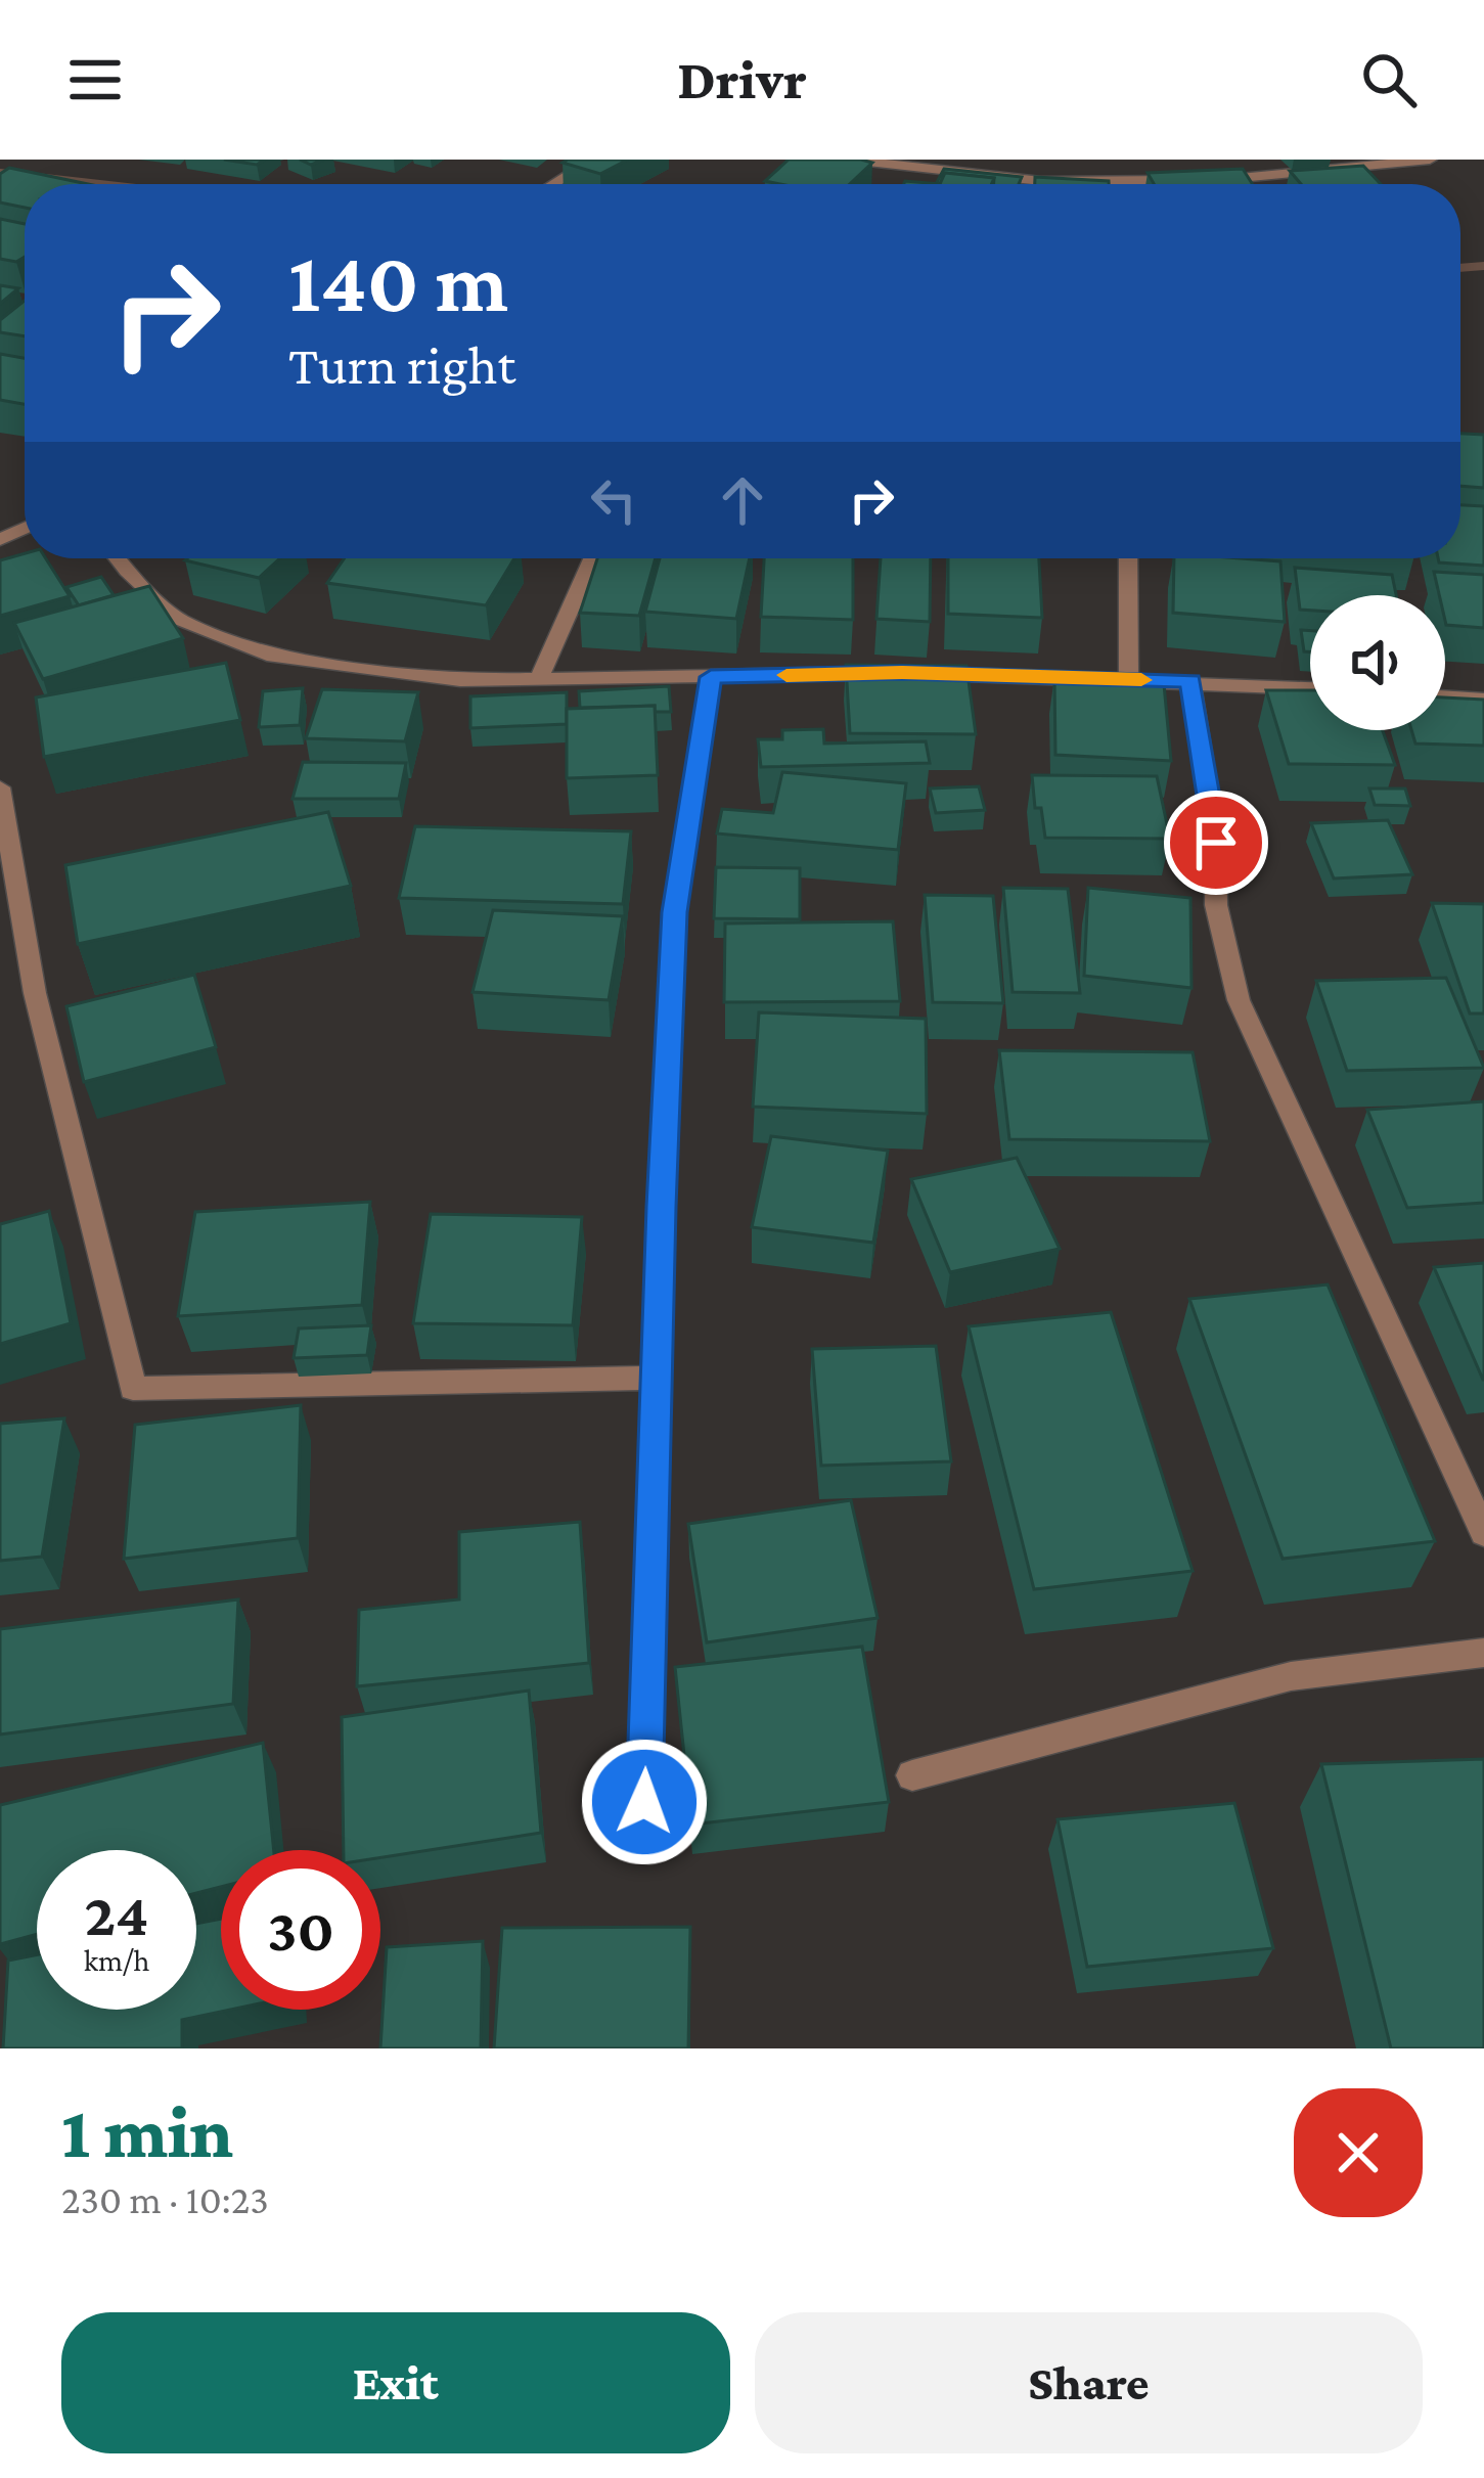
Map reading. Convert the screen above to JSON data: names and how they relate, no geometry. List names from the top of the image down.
{
  "page": {
    "header": "Drivr",
    "turn": ["140 m", "Turn right"],
    "speed": "24 km/h",
    "limit": "30",
    "heading": ["1 min", "230 m · 10:23"],
    "buttons": ["Exit", "Share"]
  }
}
